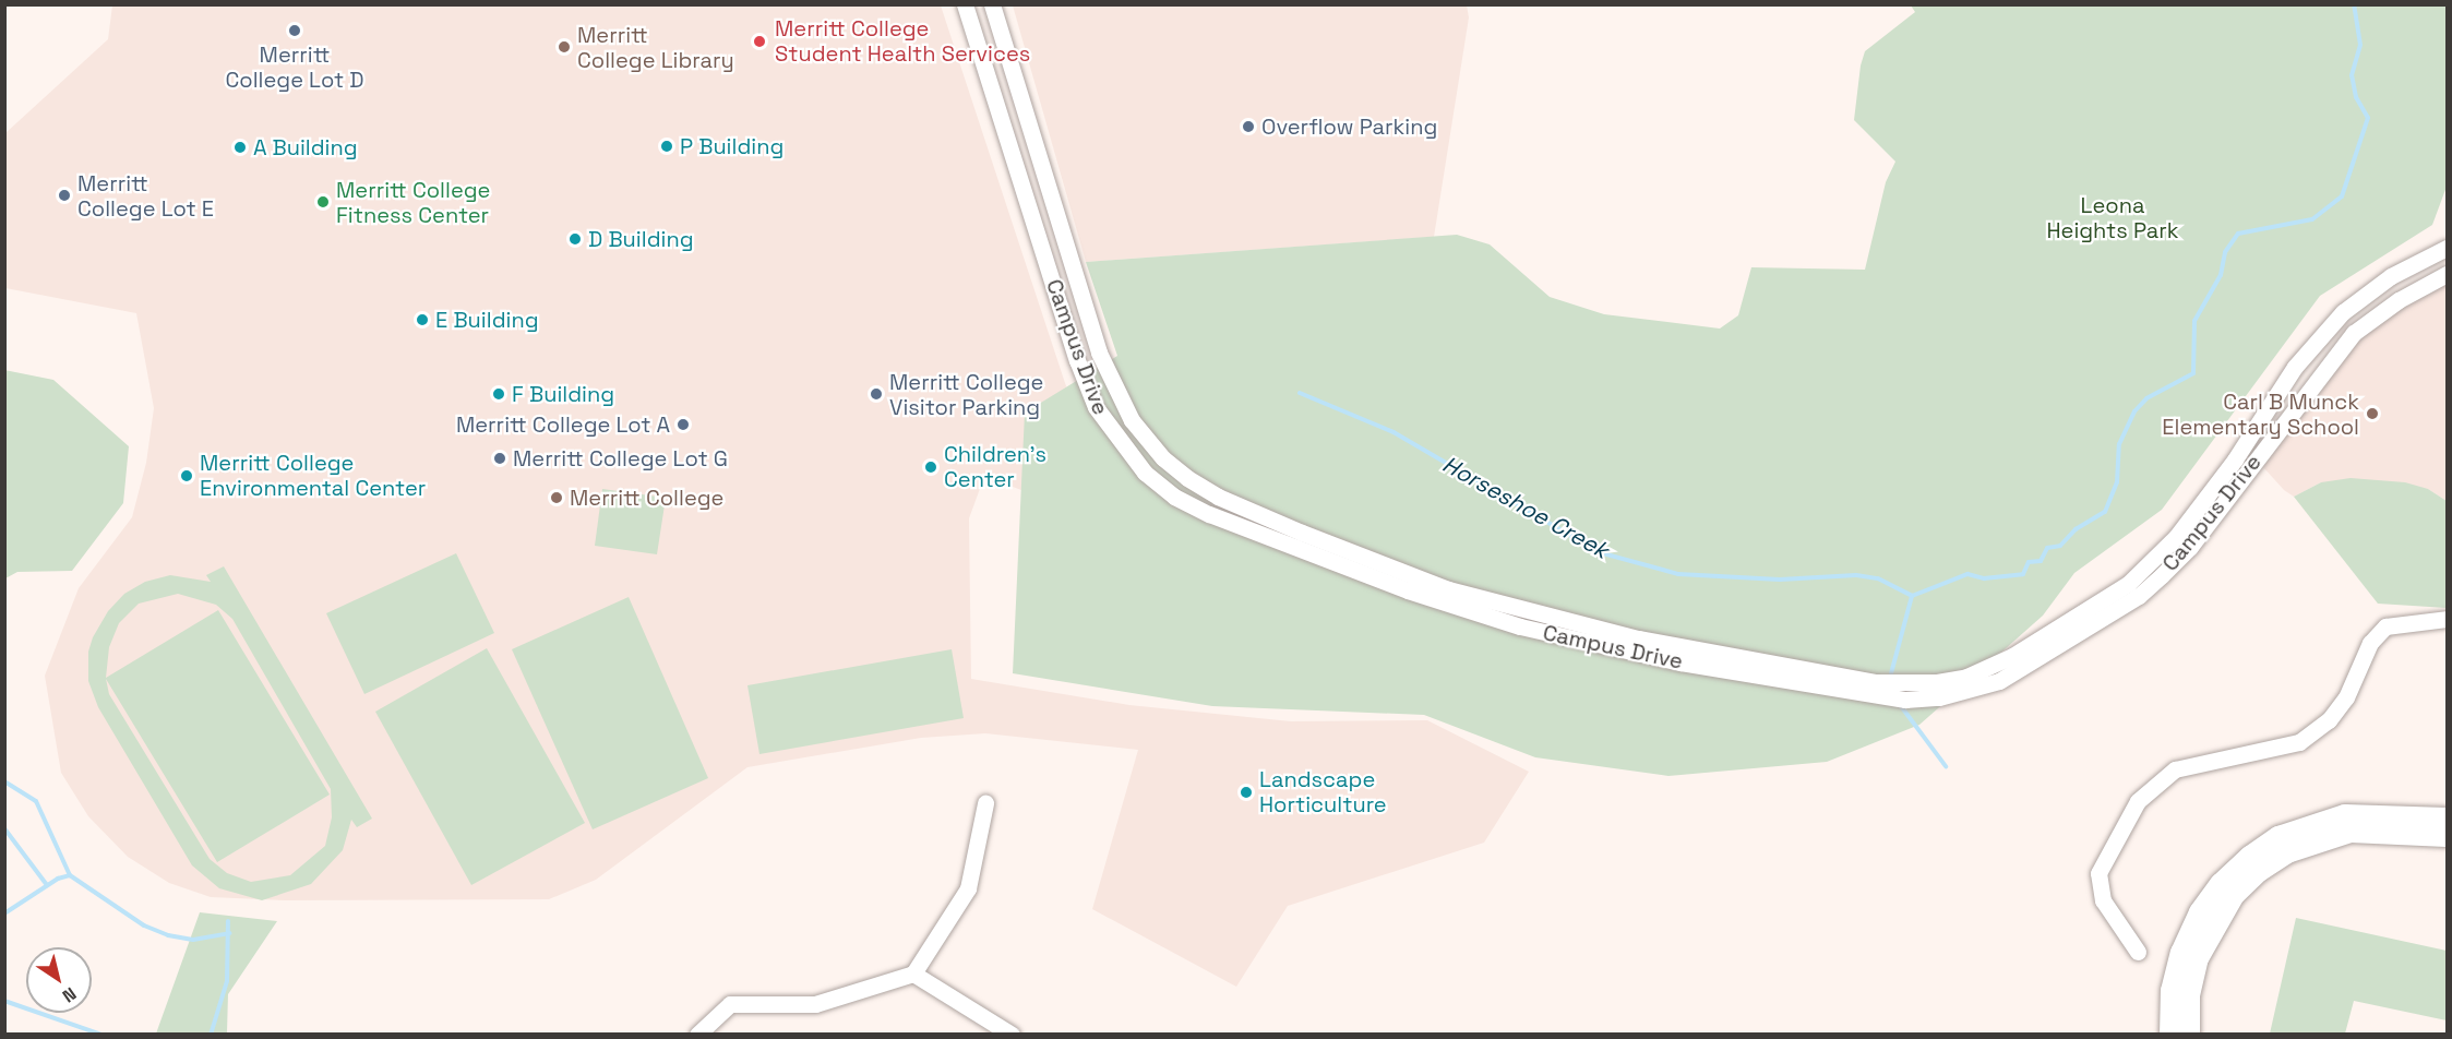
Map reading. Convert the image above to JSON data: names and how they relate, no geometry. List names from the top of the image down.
{
  "streets": {
    "street": ["Campus Drive"]
  },
  "water": ["Horseshoe Creek"],
  "parks": ["Leona Heights Park"],
  "places": [
    "Merritt College Lot D",
    "Merritt College Student Health Services",
    "Merritt College Library",
    "Overflow Parking",
    "P Building",
    "A Building",
    "Merritt College Lot E",
    "Merritt College Fitness Center",
    "D Building",
    "E Building",
    "F Building",
    "Merritt College Visitor Parking",
    "Carl B Munck Elementary School",
    "Merritt College Lot A",
    "Merritt College Lot G",
    "Children's Center",
    "Merritt College Environmental Center",
    "Merritt College",
    "Landscape Horticulture"
  ],
  "north": "bottom right"
}
